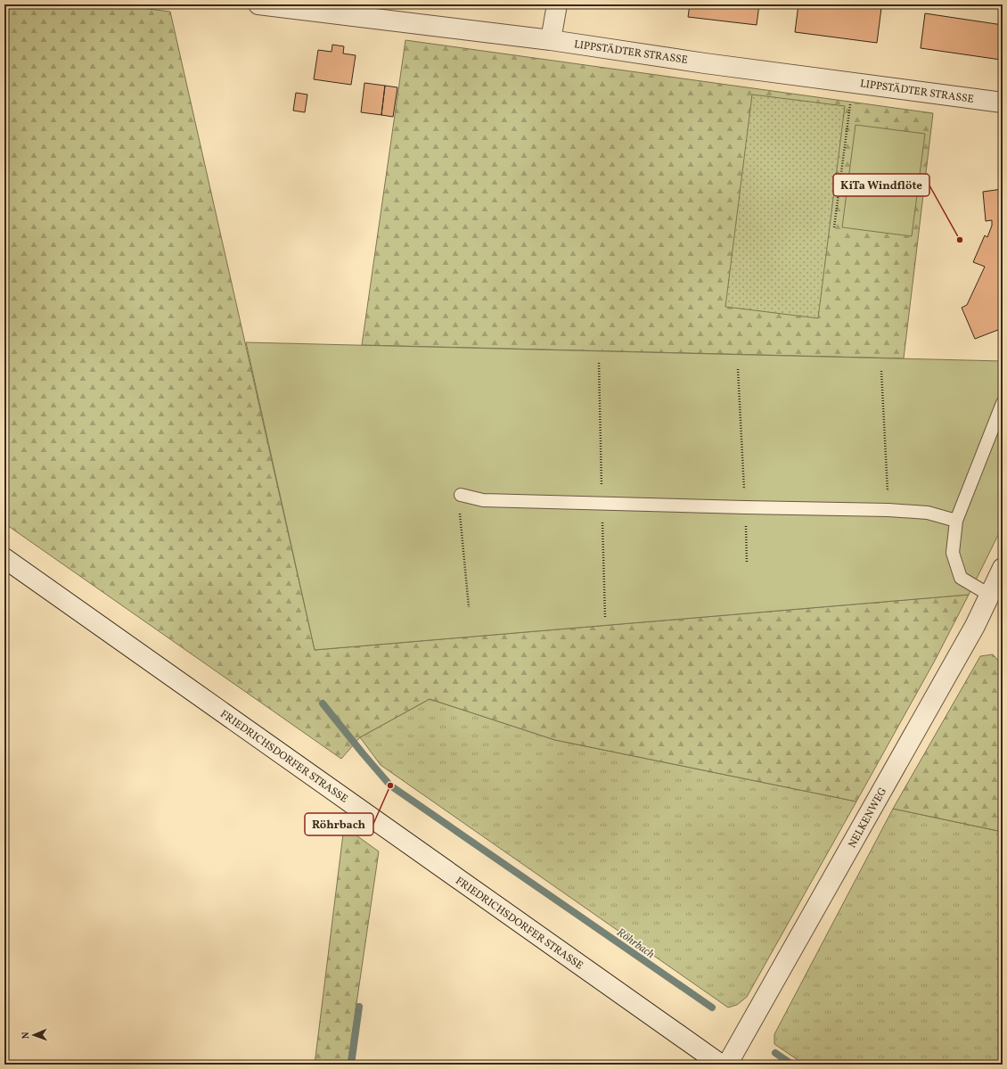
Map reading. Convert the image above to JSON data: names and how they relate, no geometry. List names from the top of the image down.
{
  "streets": {
    "street": ["LIPPSTÄDTER STRASSE", "FRIEDRICHSDORFER STRASSE", "NELKENWEG"]
  },
  "water": ["Röhrbach"],
  "places": ["KiTa Windflöte", "Röhrbach"],
  "north": "left"
}
